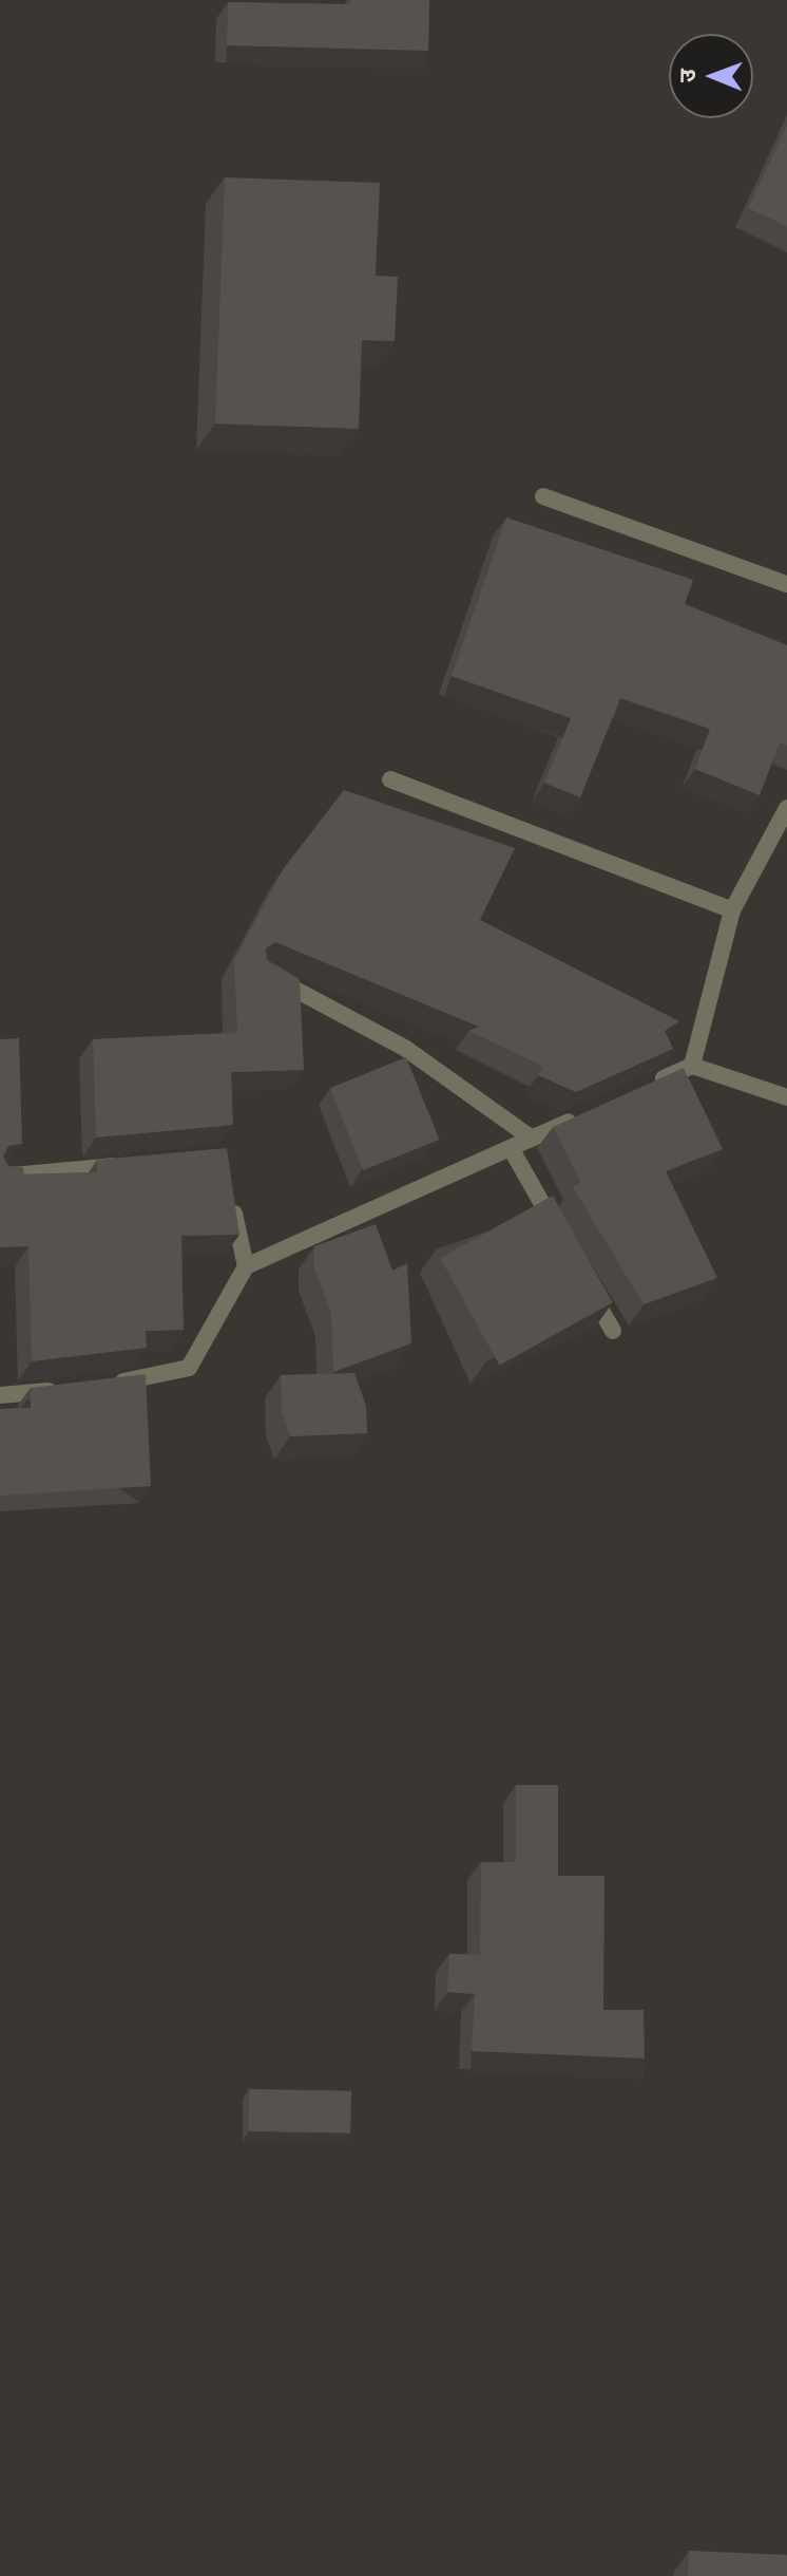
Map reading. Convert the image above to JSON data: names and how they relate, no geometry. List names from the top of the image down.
{
  "north": "left"
}
